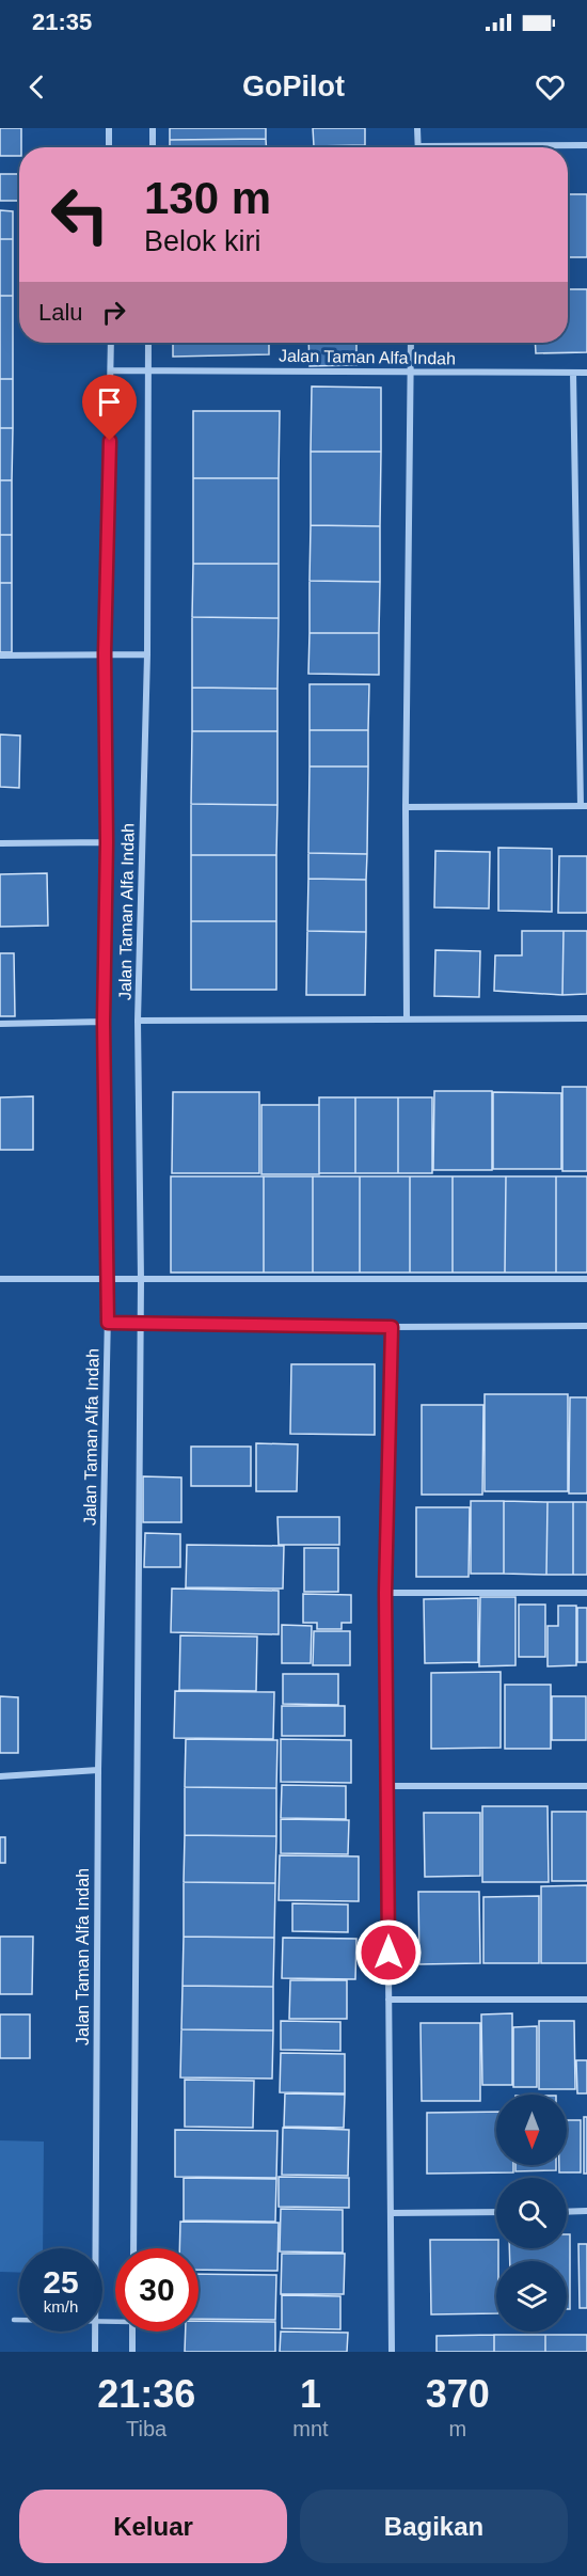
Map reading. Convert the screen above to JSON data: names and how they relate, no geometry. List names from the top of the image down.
{
  "streets": {
    "street": ["Jalan Taman Alfa Indah"]
  },
  "north": "bottom",
  "page": {
    "status": "21:35",
    "header": "GoPilot",
    "turn": ["130 m", "Belok kiri"],
    "then": "Lalu",
    "speed": "25 km/h",
    "limit": "30",
    "eta": [
      "21:36",
      "Tiba",
      "1",
      "mnt",
      "370",
      "m"
    ],
    "buttons": ["Keluar", "Bagikan"]
  }
}
